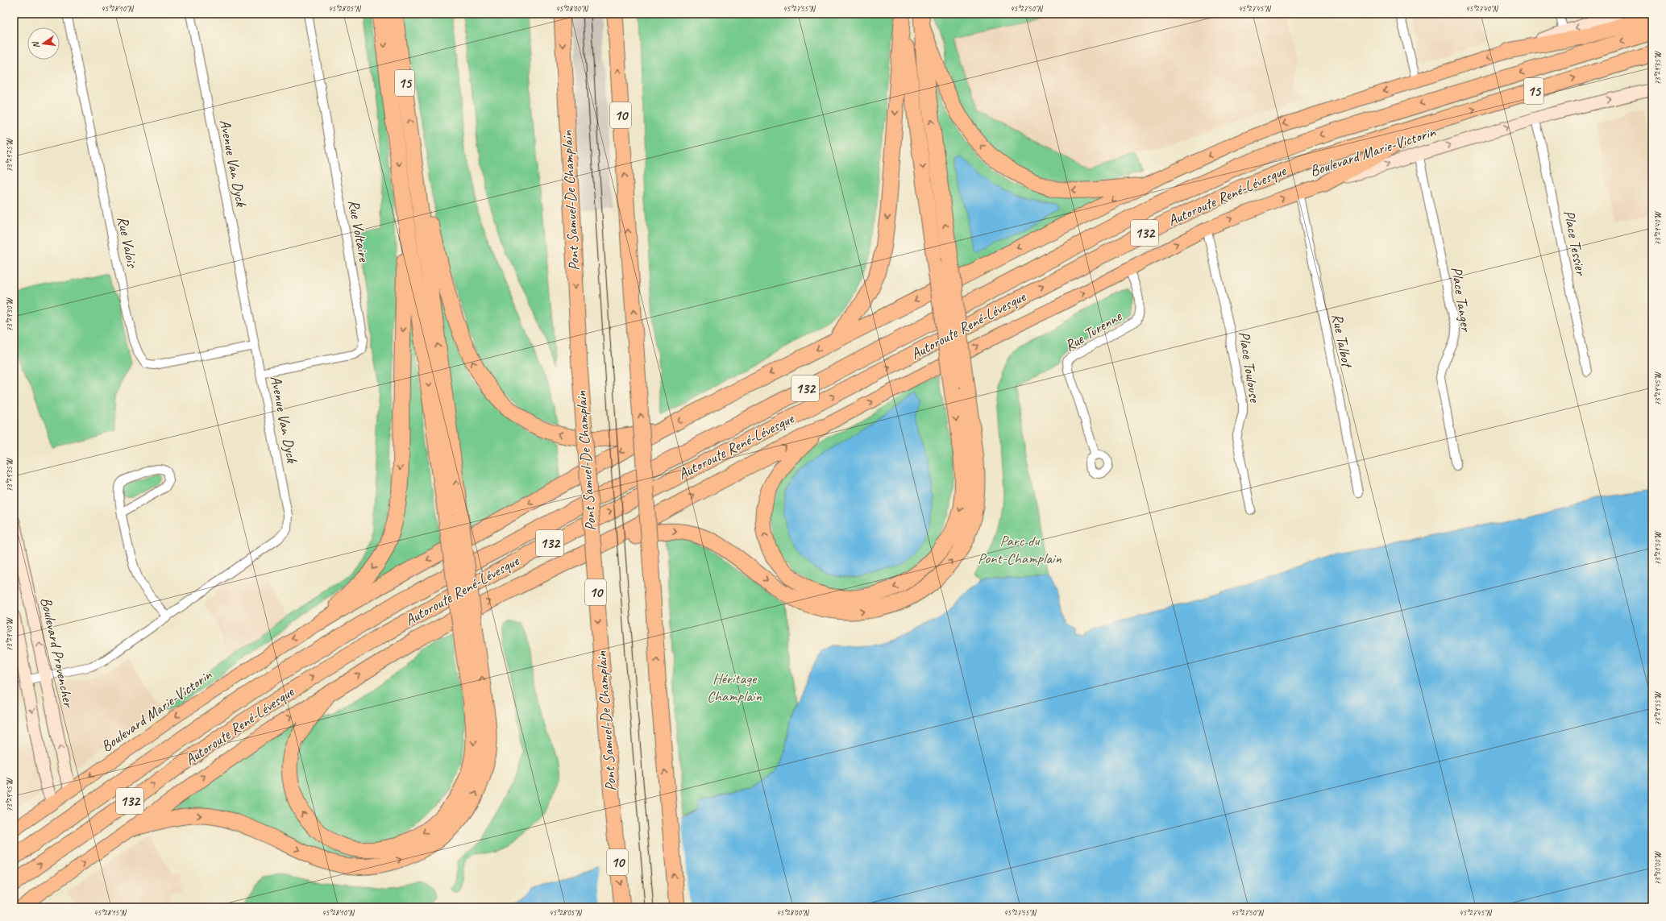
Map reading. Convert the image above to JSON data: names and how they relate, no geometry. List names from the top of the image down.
{
  "streets": {
    "highway": [
      "15",
      "10",
      "Autoroute René-Lévesque",
      "Pont Samuel-De Champlain",
      "132"
    ],
    "main road": ["Boulevard Marie-Victorin"],
    "street": [
      "Avenue Van Dyck",
      "Rue Voltaire",
      "Rue Valois",
      "Place Tessier",
      "Place Tanger",
      "Rue Turenne",
      "Rue Talbot",
      "Place Toulouse",
      "Boulevard Provencher"
    ]
  },
  "crossings": [
    ["Boulevard Marie-Victorin", "Place Tessier"],
    ["Boulevard Marie-Victorin", "Place Tanger"],
    ["Boulevard Marie-Victorin", "Rue Turenne"],
    ["Boulevard Marie-Victorin", "Rue Talbot"],
    ["Boulevard Marie-Victorin", "Place Toulouse"],
    ["Boulevard Marie-Victorin", "Boulevard Provencher"],
    ["Avenue Van Dyck", "Rue Voltaire"],
    ["Avenue Van Dyck", "Rue Valois"],
    ["Avenue Van Dyck", "Boulevard Provencher"]
  ],
  "parks": ["Parc du Pont-Champlain", "Héritage Champlain"],
  "north": "left",
  "coordinates": [
    "45°28'10\"N",
    "45°28'05\"N",
    "45°28'00\"N",
    "45°27'55\"N",
    "45°27'50\"N",
    "45°27'45\"N",
    "45°27'40\"N",
    "73°29'35\"W",
    "73°29'25\"W",
    "73°29'40\"W",
    "73°29'30\"W",
    "73°29'45\"W",
    "73°29'50\"W",
    "73°29'55\"W",
    "73°30'00\"W",
    "45°28'15\"N"
  ]
}
